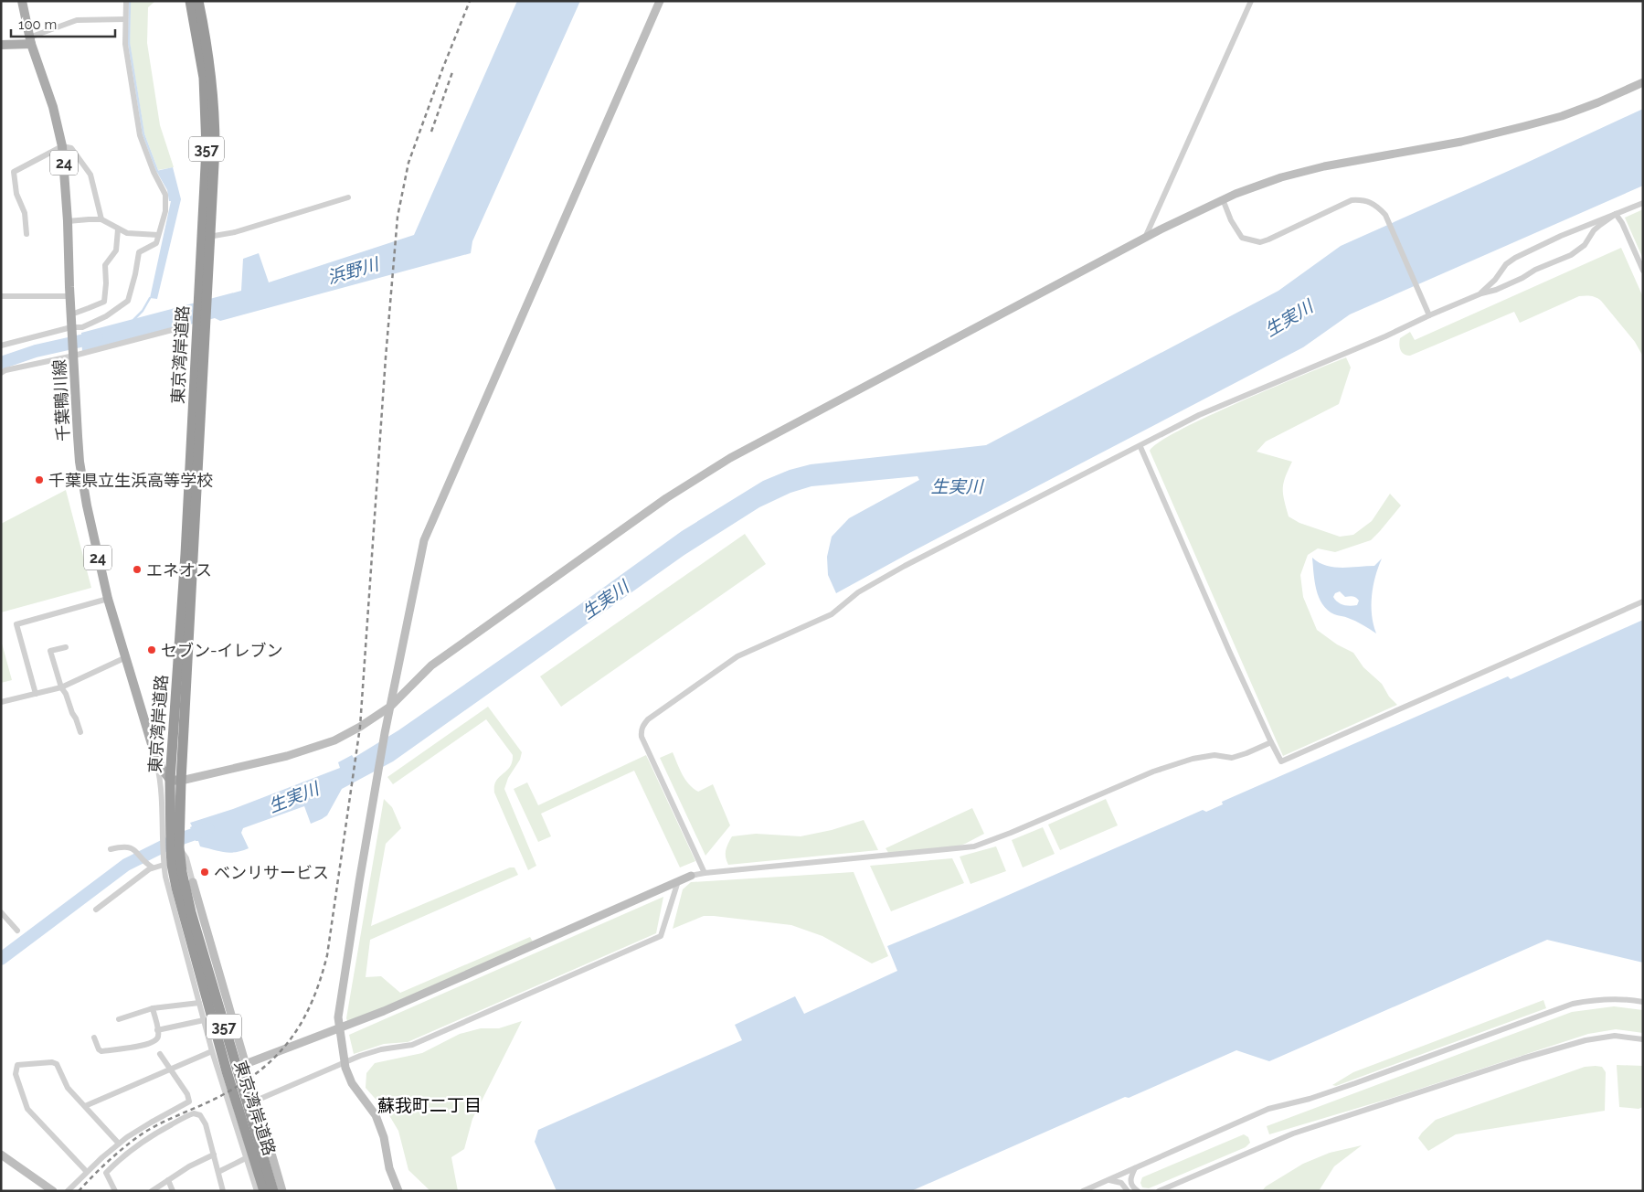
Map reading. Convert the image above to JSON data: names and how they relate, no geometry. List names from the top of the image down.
{
  "streets": {
    "highway": ["357", "東京湾岸道路"],
    "main road": ["24", "千葉鴨川線"]
  },
  "crossings": [
    ["東京湾岸道路", "千葉鴨川線"]
  ],
  "districts": ["蘇我町二丁目"],
  "water": ["浜野川", "生実川"],
  "places": [
    "千葉県立生浜高等学校",
    "エネオス",
    "セブン-イレブン",
    "ベンリサービス"
  ],
  "scale_bar": "100 m"
}
